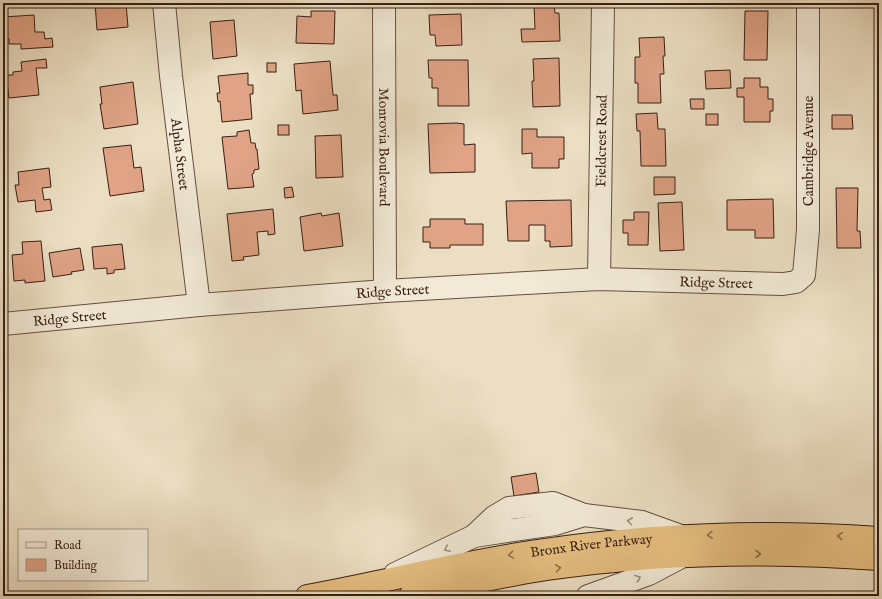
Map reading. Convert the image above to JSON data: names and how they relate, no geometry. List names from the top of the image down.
{
  "streets": {
    "highway": ["Bronx River Parkway"],
    "street": [
      "Fieldcrest Road",
      "Monrovia Boulevard",
      "Cambridge Avenue",
      "Alpha Street",
      "Ridge Street"
    ]
  },
  "crossings": [
    ["Fieldcrest Road", "Ridge Street"],
    ["Monrovia Boulevard", "Ridge Street"],
    ["Cambridge Avenue", "Ridge Street"],
    ["Alpha Street", "Ridge Street"]
  ],
  "legend": ["Road", "Building"]
}
